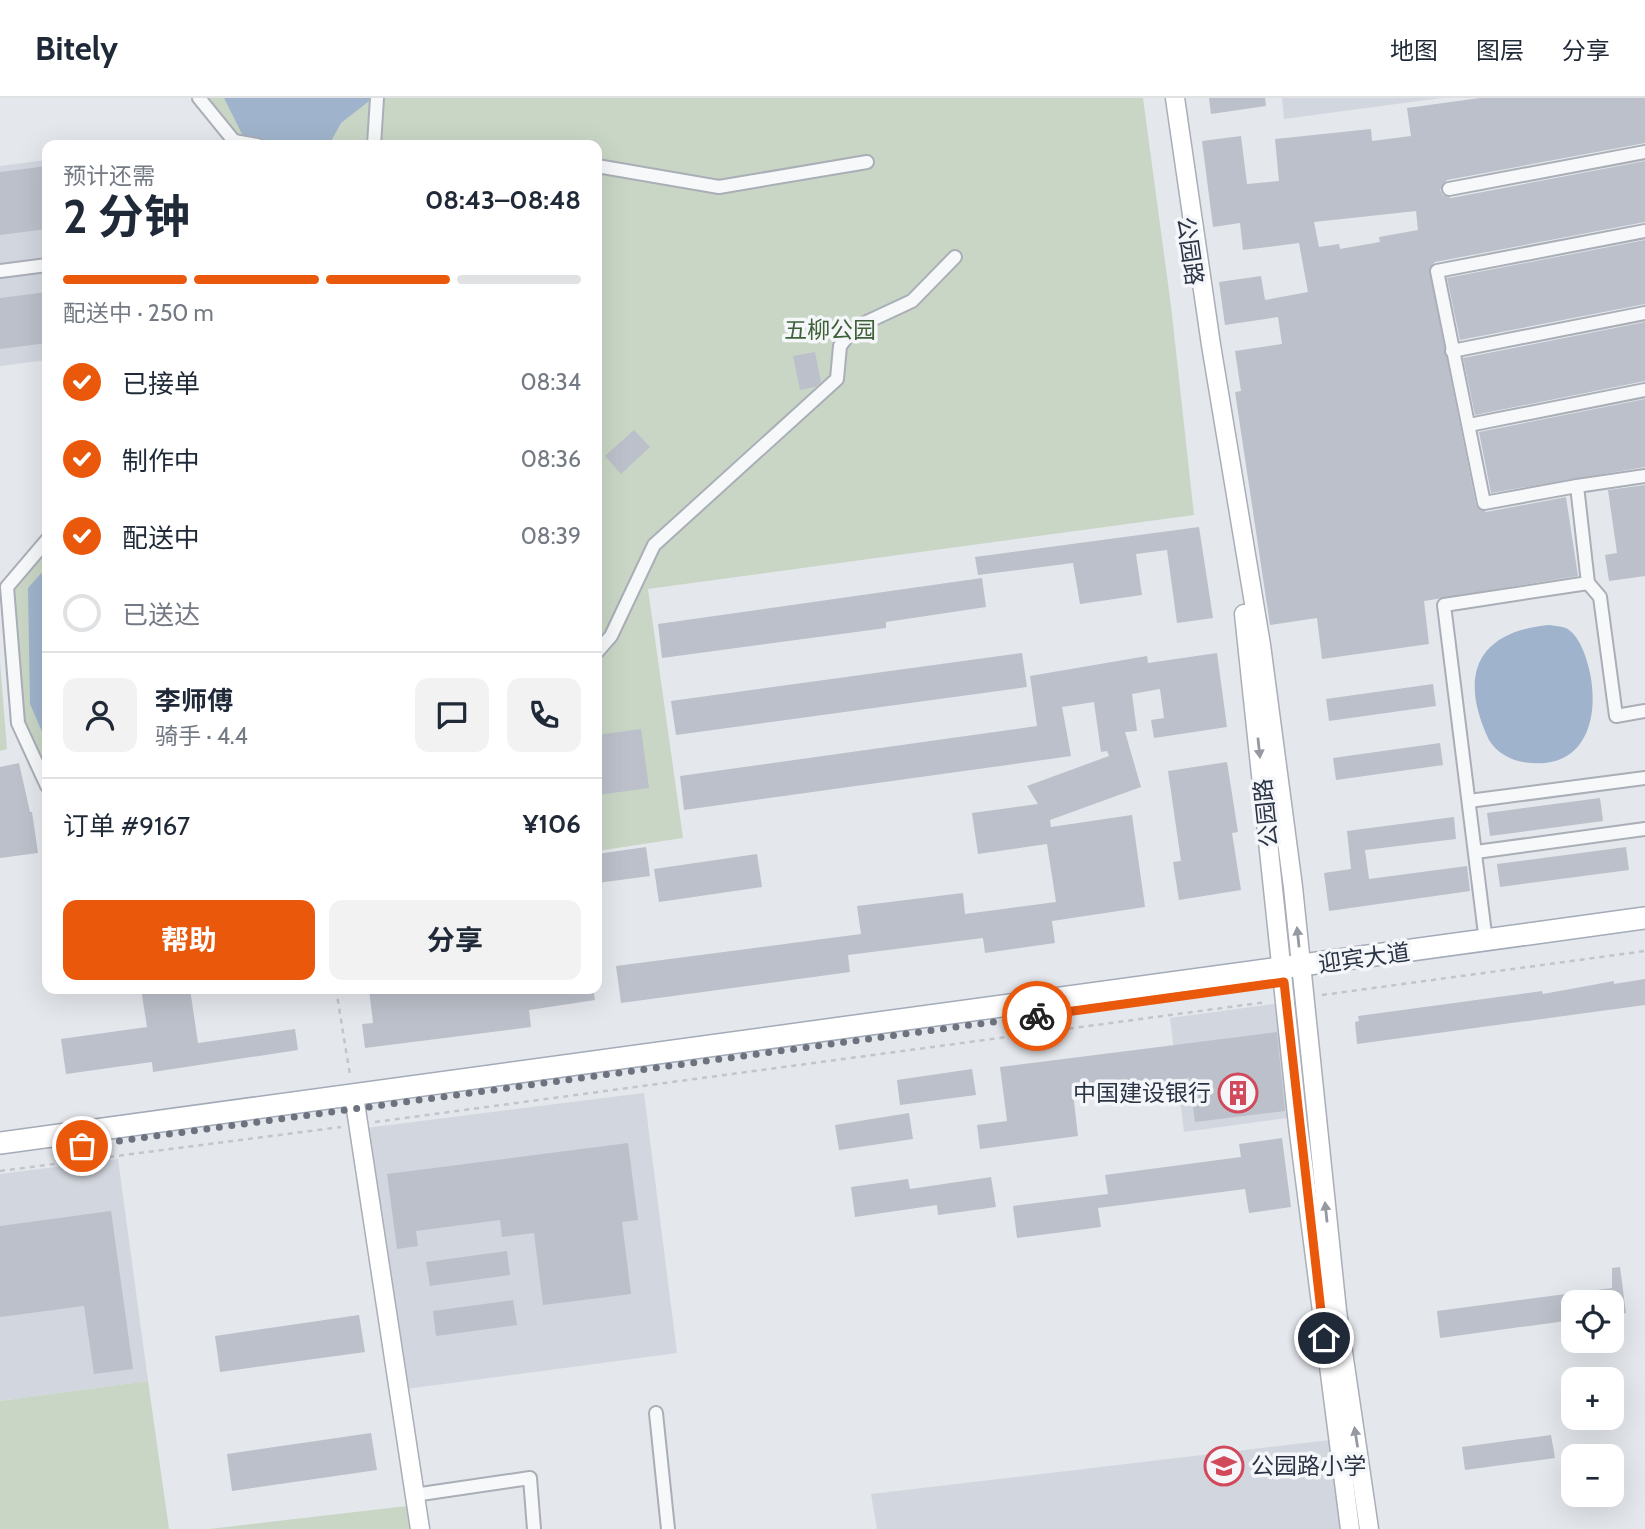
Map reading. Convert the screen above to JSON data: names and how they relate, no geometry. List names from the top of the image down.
{
  "streets": {
    "main road": ["迎宾大道"],
    "street": ["公园路"]
  },
  "crossings": [
    ["公园路", "迎宾大道"]
  ],
  "parks": ["五柳公园"],
  "places": {
    "building": ["中国建设银行"],
    "school or university": ["公园路小学"]
  },
  "page": {
    "header": "Bitely",
    "nav": ["地图", "图层", "分享"],
    "heading": ["2 分钟", "预计还需", "08:43–08:48"],
    "panel": [
      "李师傅",
      "骑手 · 4.4",
      "订单 #9167",
      "¥106"
    ],
    "bar": "配送中 · 250 m",
    "list": [
      ["已接单", "08:34"],
      ["制作中", "08:36"],
      ["配送中", "08:39"],
      "已送达"
    ],
    "buttons": ["帮助", "分享"],
    "map_buttons": ["+", "−"]
  }
}
